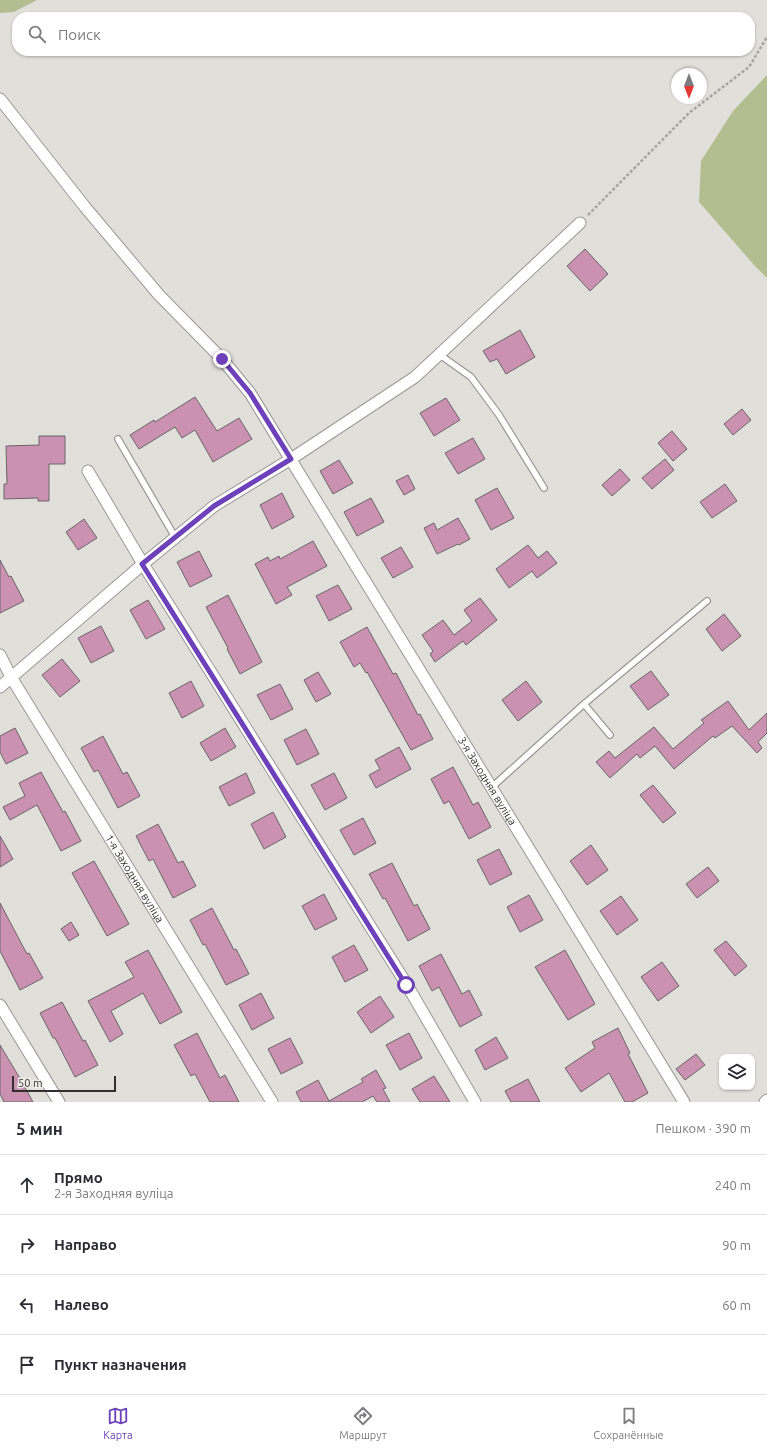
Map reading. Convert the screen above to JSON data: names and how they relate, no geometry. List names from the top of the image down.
{
  "streets": {
    "street": ["3-я Заходняя вуліца", "1-я Заходняя вуліца"]
  },
  "scale_bar": "50 m",
  "north": "bottom",
  "page": {
    "search": "Поиск",
    "scale": "50 m",
    "heading": ["5 мин", "Пешком · 390 m"],
    "list": [
      ["Прямо", "2-я Заходняя вуліца", "240 m"],
      ["Направо", "90 m"],
      ["Налево", "60 m"],
      "Пункт назначения"
    ],
    "nav": ["Карта", "Маршрут", "Сохранённые"]
  }
}
